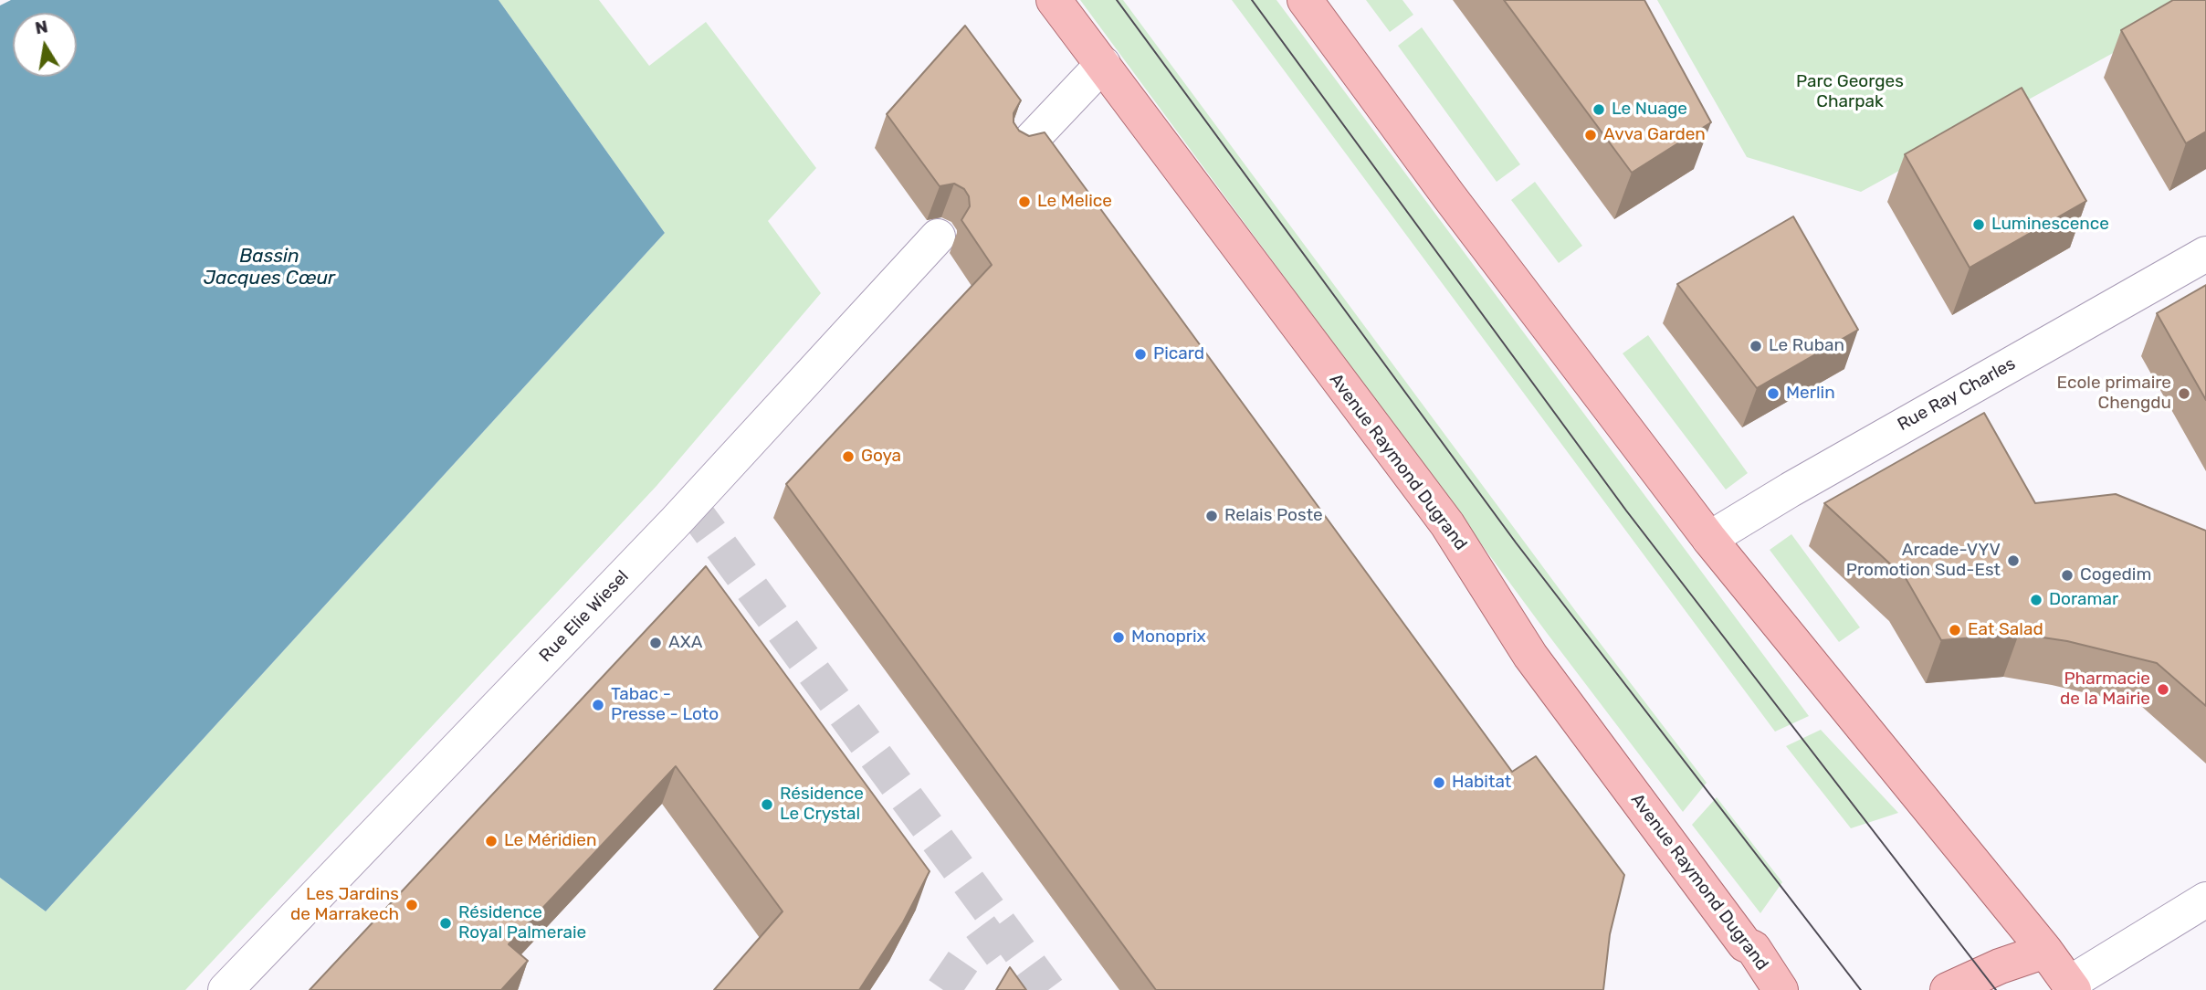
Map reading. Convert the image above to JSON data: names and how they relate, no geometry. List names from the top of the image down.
{
  "streets": {
    "main road": ["Avenue Raymond Dugrand"],
    "street": ["Rue Ray Charles", "Rue Elie Wiesel"]
  },
  "water": ["Bassin Jacques Cœur"],
  "parks": ["Parc Georges Charpak"],
  "places": [
    "Le Nuage",
    "Avva Garden",
    "Le Melice",
    "Luminescence",
    "Le Ruban",
    "Picard",
    "Merlin",
    "Ecole primaire Chengdu",
    "Goya",
    "Relais Poste",
    "Arcade-VYV Promotion Sud-Est",
    "Cogedim",
    "Doramar",
    "Eat Salad",
    "Monoprix",
    "AXA",
    "Pharmacie de la Mairie",
    "Tabac - Presse - Loto",
    "Habitat",
    "Résidence Le Crystal",
    "Le Méridien",
    "Les Jardins de Marrakech",
    "Résidence Royal Palmeraie"
  ],
  "north": "top"
}
